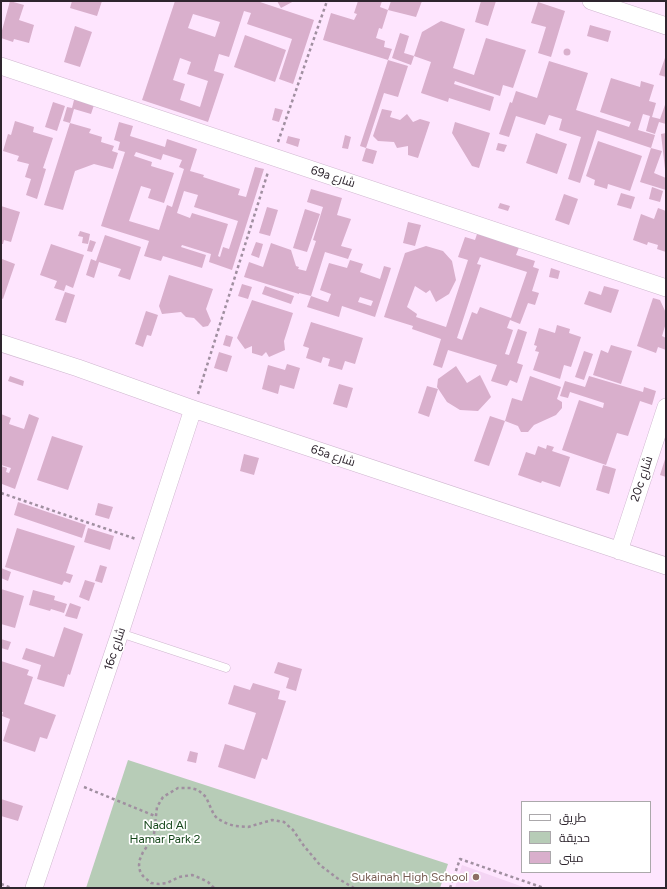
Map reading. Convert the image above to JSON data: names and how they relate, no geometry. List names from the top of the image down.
{
  "streets": {
    "street": [
      "69a شارع",
      "65a شارع",
      "20c شارع",
      "16c شارع"
    ]
  },
  "crossings": [
    ["65a شارع", "20c شارع"],
    ["65a شارع", "16c شارع"]
  ],
  "parks": ["Nadd Al Hamar Park 2"],
  "places": ["Sukainah High School"],
  "legend": ["طريق", "حديقة", "مبنى"]
}
